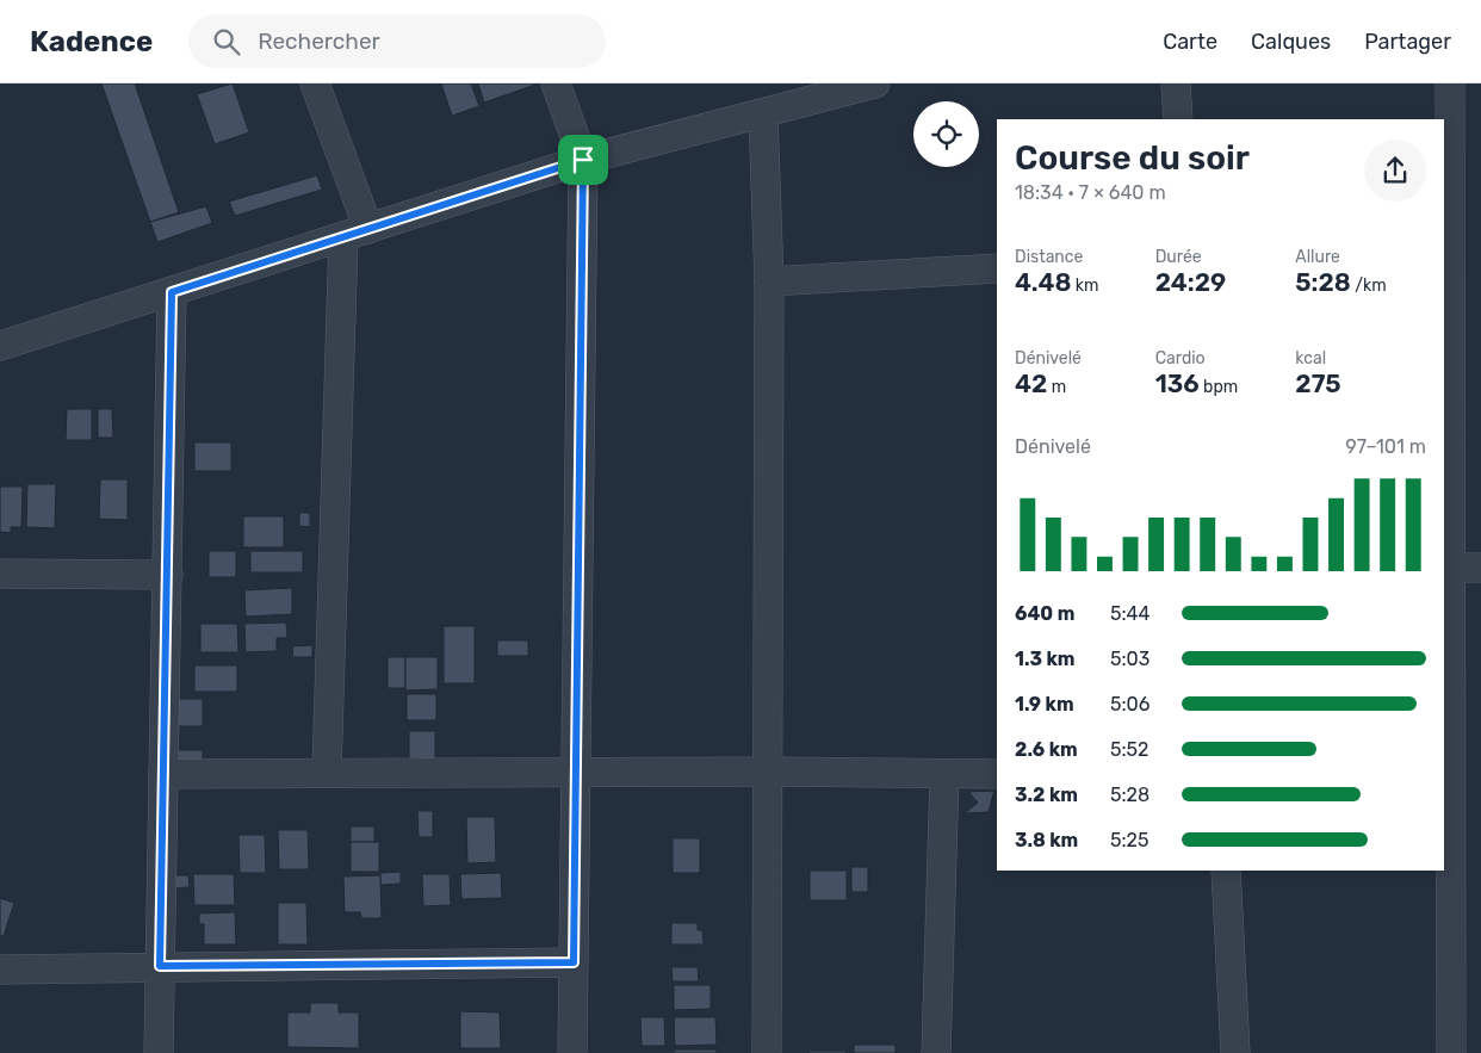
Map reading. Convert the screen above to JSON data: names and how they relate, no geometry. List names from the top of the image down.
{
  "page": {
    "header": "Kadence",
    "search": "Rechercher",
    "nav": ["Carte", "Calques", "Partager"],
    "heading": ["Course du soir", "18:34 · 7 × 640 m"],
    "stats": [
      ["Distance", "4.48 km"],
      ["Durée", "24:29"],
      ["Allure", "5:28 /km"],
      ["Dénivelé", "42 m"],
      ["Cardio", "136 bpm"],
      ["kcal", "275"]
    ],
    "chart": ["Dénivelé", "97–101 m"],
    "list": [
      {
        "name": "640 m",
        "note": "5:44"
      },
      {
        "name": "1.3 km",
        "note": "5:03"
      },
      {
        "name": "1.9 km",
        "note": "5:06"
      },
      {
        "name": "2.6 km",
        "note": "5:52"
      },
      {
        "name": "3.2 km",
        "note": "5:28"
      },
      {
        "name": "3.8 km",
        "note": "5:25"
      }
    ]
  }
}
